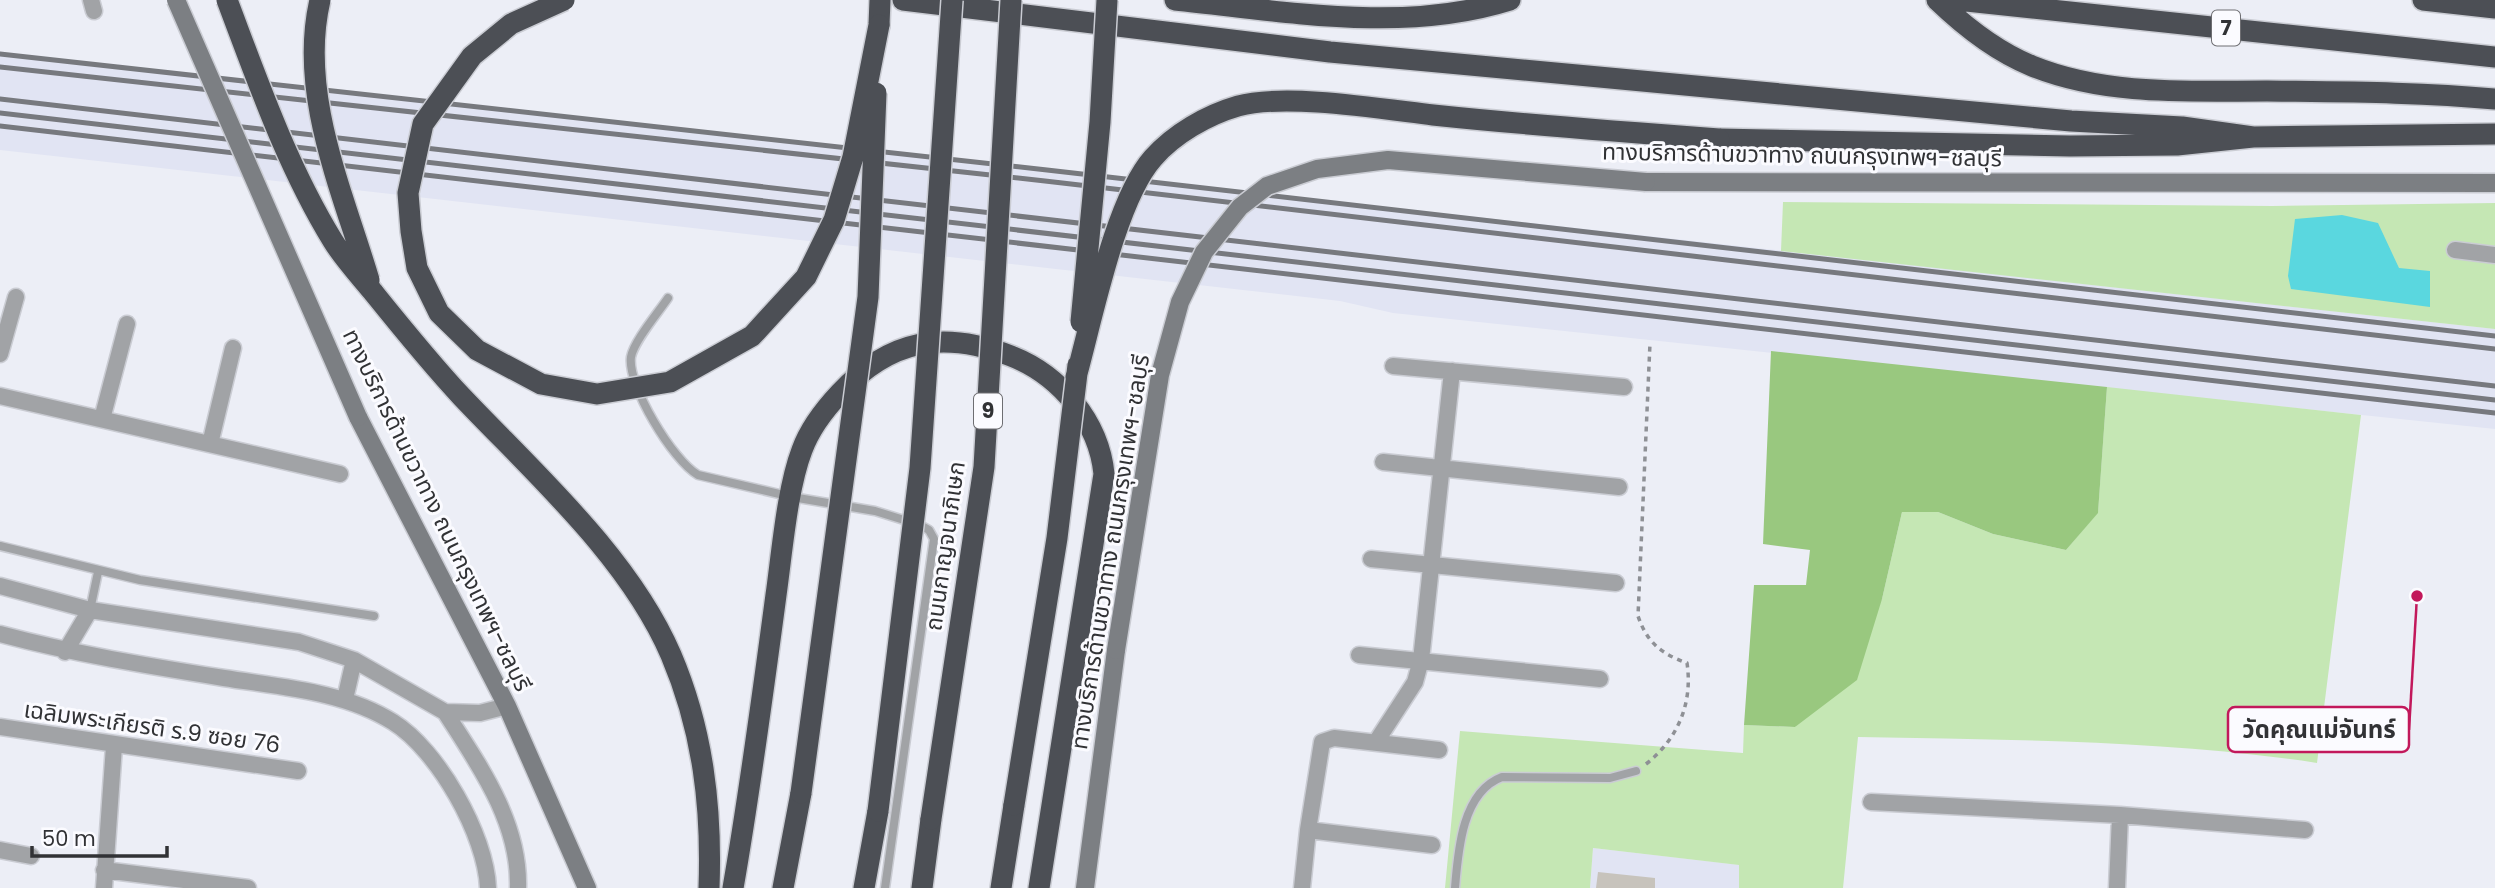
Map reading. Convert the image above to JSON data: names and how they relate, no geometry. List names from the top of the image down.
{
  "streets": {
    "highway": ["7", "9", "ถนนกาญจนาภิเษก"],
    "main road": ["ทางบริการด้านขวาทาง ถนนกรุงเทพฯ-ชลบุรี"],
    "street": ["เฉลิมพระเกียรติ ร.9 ซอย 76"]
  },
  "places": ["วัดคุณแม่จันทร์"],
  "scale_bar": "50 m"
}
